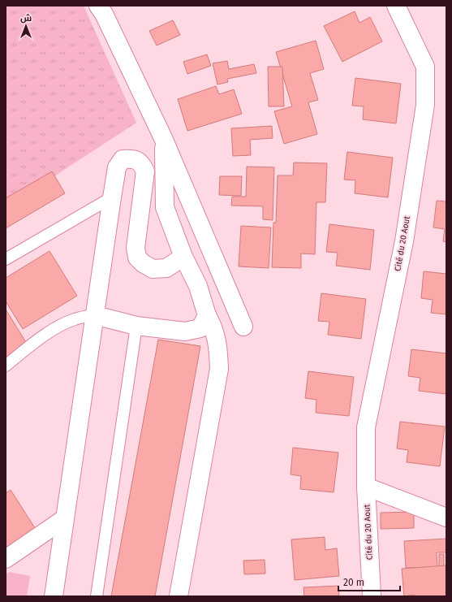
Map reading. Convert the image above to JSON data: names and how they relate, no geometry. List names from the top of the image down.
{
  "streets": {
    "street": ["Cité du 20 Aout"]
  },
  "scale_bar": "20 m",
  "north": "top"
}
